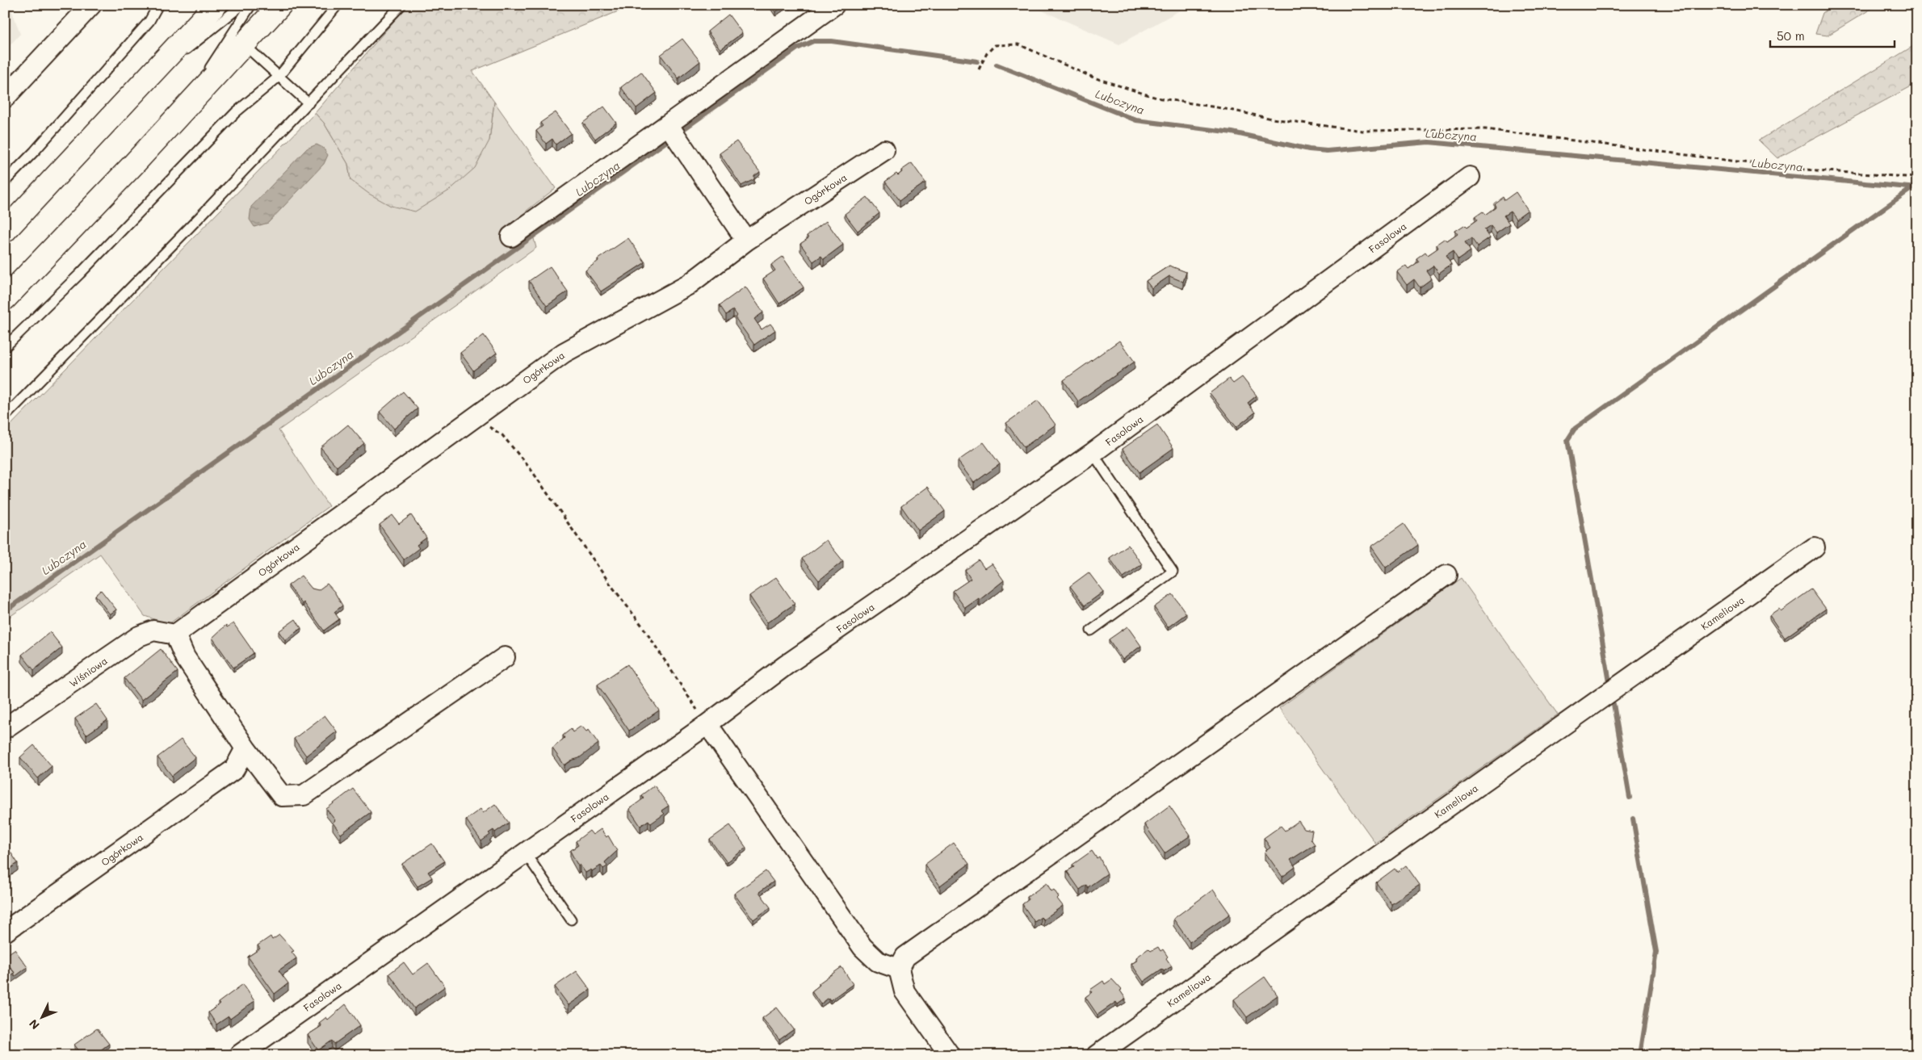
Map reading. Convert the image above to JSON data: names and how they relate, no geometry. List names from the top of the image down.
{
  "streets": {
    "street": [
      "Ogórkowa",
      "Fasolowa",
      "Kameliowa",
      "Wiśniowa"
    ]
  },
  "crossings": [
    ["Ogórkowa", "Wiśniowa"]
  ],
  "water": ["Lubczyna"],
  "scale_bar": "50 m",
  "north": "bottom left"
}
